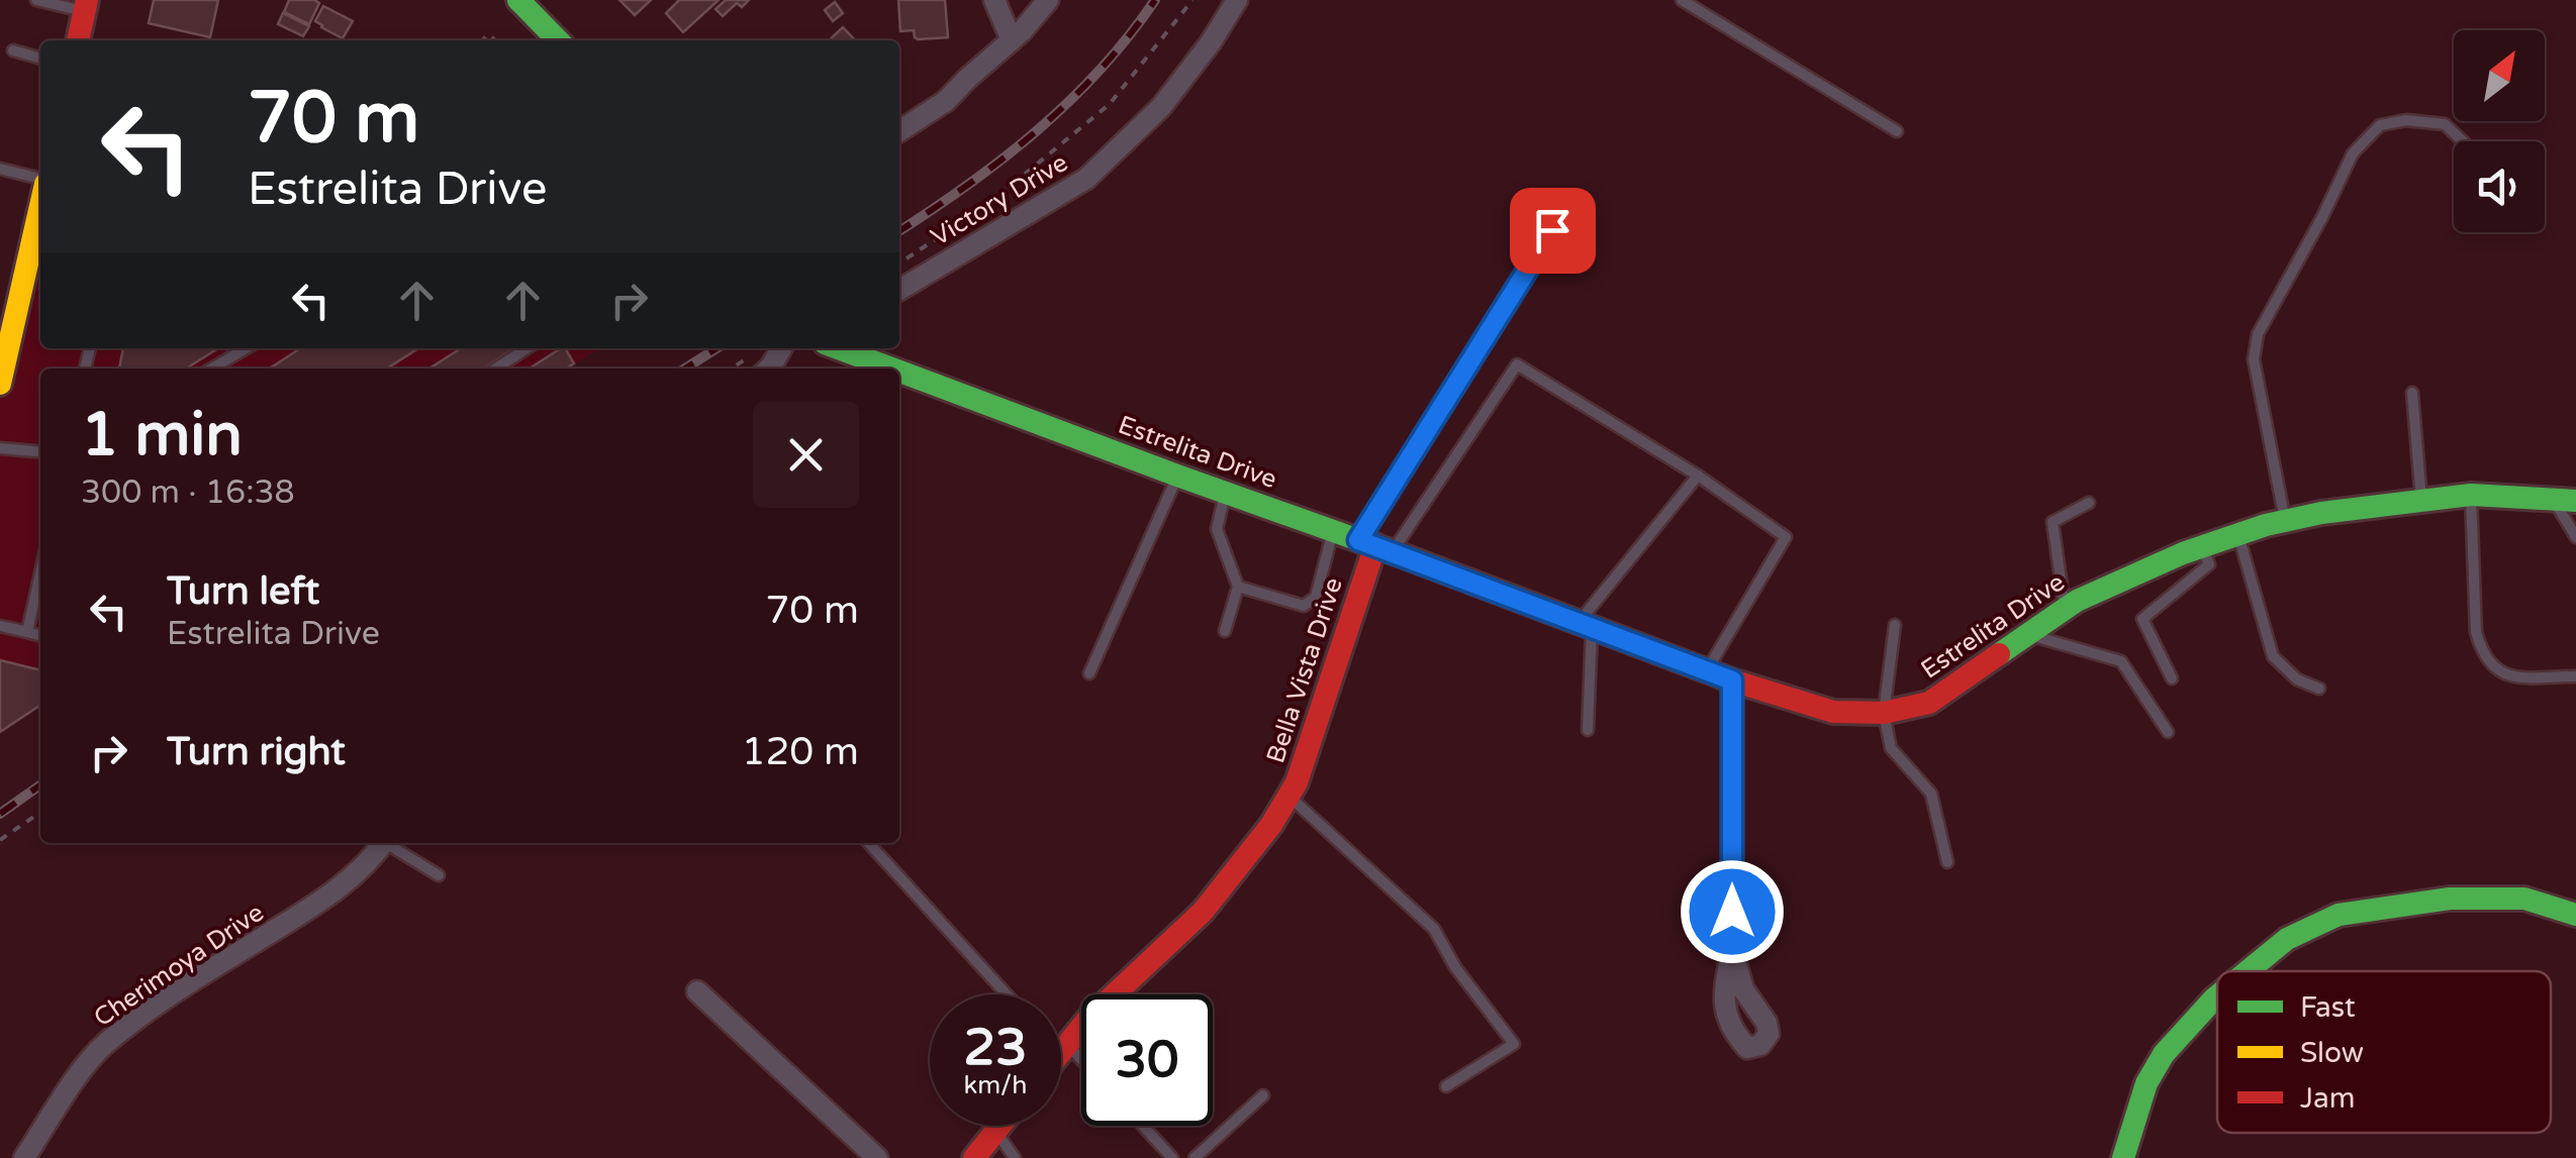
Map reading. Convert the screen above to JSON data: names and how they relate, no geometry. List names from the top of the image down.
{
  "streets": {
    "street": [
      "Victory Drive",
      "Estrelita Drive",
      "Bella Vista Drive",
      "Cherimoya Drive"
    ]
  },
  "crossings": [
    ["Estrelita Drive", "Bella Vista Drive"]
  ],
  "legend": ["Fast", "Slow", "Jam"],
  "north": "top right",
  "page": {
    "turn": ["70 m", "Estrelita Drive"],
    "heading": ["1 min", "300 m · 16:38"],
    "list": [
      {
        "name": "Turn left",
        "note": "Estrelita Drive",
        "value": "70 m"
      },
      {
        "name": "Turn right",
        "value": "120 m"
      }
    ],
    "speed": "23 km/h",
    "limit": "30"
  }
}
